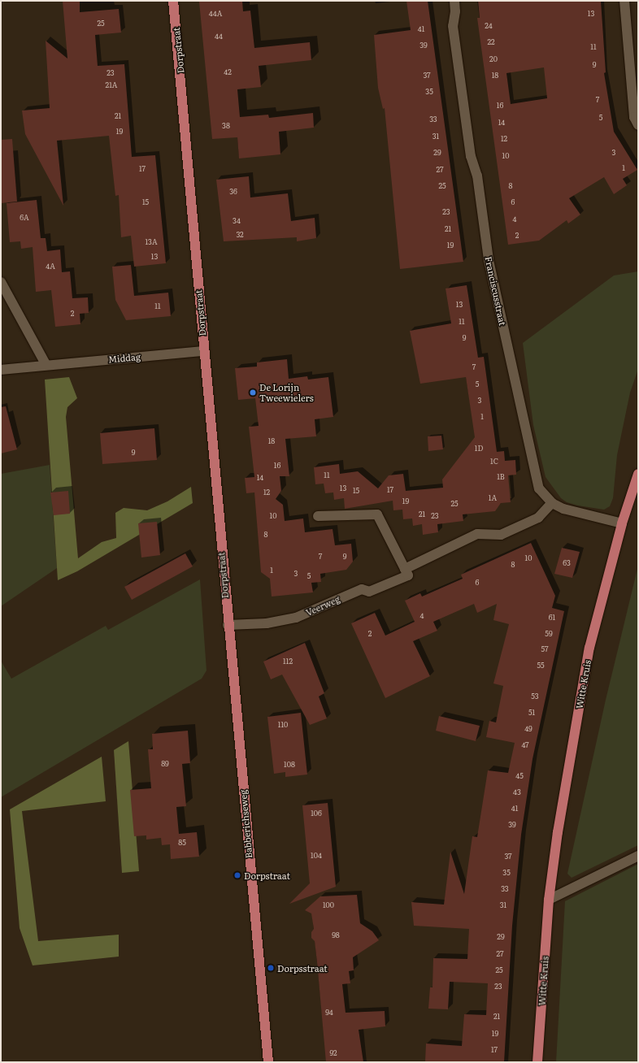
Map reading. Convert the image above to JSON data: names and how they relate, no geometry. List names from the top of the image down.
{
  "streets": {
    "main road": ["Dorpstraat", "Witte Kruis", "Babberichseweg"],
    "street": ["Franciscusstraat", "Middag", "Veerweg"]
  },
  "crossings": [
    ["Dorpstraat", "Middag"],
    ["Dorpstraat", "Veerweg"],
    ["Dorpstraat", "Babberichseweg"],
    ["Franciscusstraat", "Witte Kruis"],
    ["Veerweg", "Babberichseweg"]
  ],
  "places": ["De Lorijn Tweewielers", "Dorpstraat", "Dorpsstraat"],
  "house_numbers": [
    "44A",
    "13",
    "25",
    "24",
    "41",
    "44",
    "22",
    "39",
    "11",
    "20",
    "9",
    "42",
    "23",
    "37",
    "18",
    "21A",
    "35",
    "7",
    "16",
    "21",
    "5",
    "33",
    "14",
    "38",
    "19",
    "31",
    "12",
    "29",
    "3",
    "10",
    "1",
    "17",
    "27",
    "25",
    "8",
    "36",
    "15",
    "6",
    "23",
    "6A",
    "4",
    "34",
    "21",
    "32",
    "2",
    "13A",
    "19",
    "13",
    "4A",
    "13",
    "11",
    "2",
    "11",
    "9",
    "7",
    "5",
    "3",
    "1",
    "18",
    "1D",
    "9",
    "1C",
    "16",
    "11",
    "1B",
    "14",
    "13",
    "17",
    "15",
    "12",
    "1A",
    "19",
    "25",
    "21",
    "10",
    "23",
    "8",
    "7",
    "9",
    "10",
    "63",
    "8",
    "1",
    "3",
    "5",
    "6",
    "4",
    "61",
    "2",
    "59",
    "57",
    "112",
    "55",
    "53",
    "51",
    "110",
    "49",
    "47",
    "89",
    "108",
    "45",
    "43",
    "41",
    "106",
    "39",
    "85",
    "104",
    "37",
    "35",
    "33",
    "100",
    "31",
    "98",
    "29",
    "27",
    "25",
    "23",
    "94",
    "21",
    "19",
    "17",
    "92"
  ]
}
